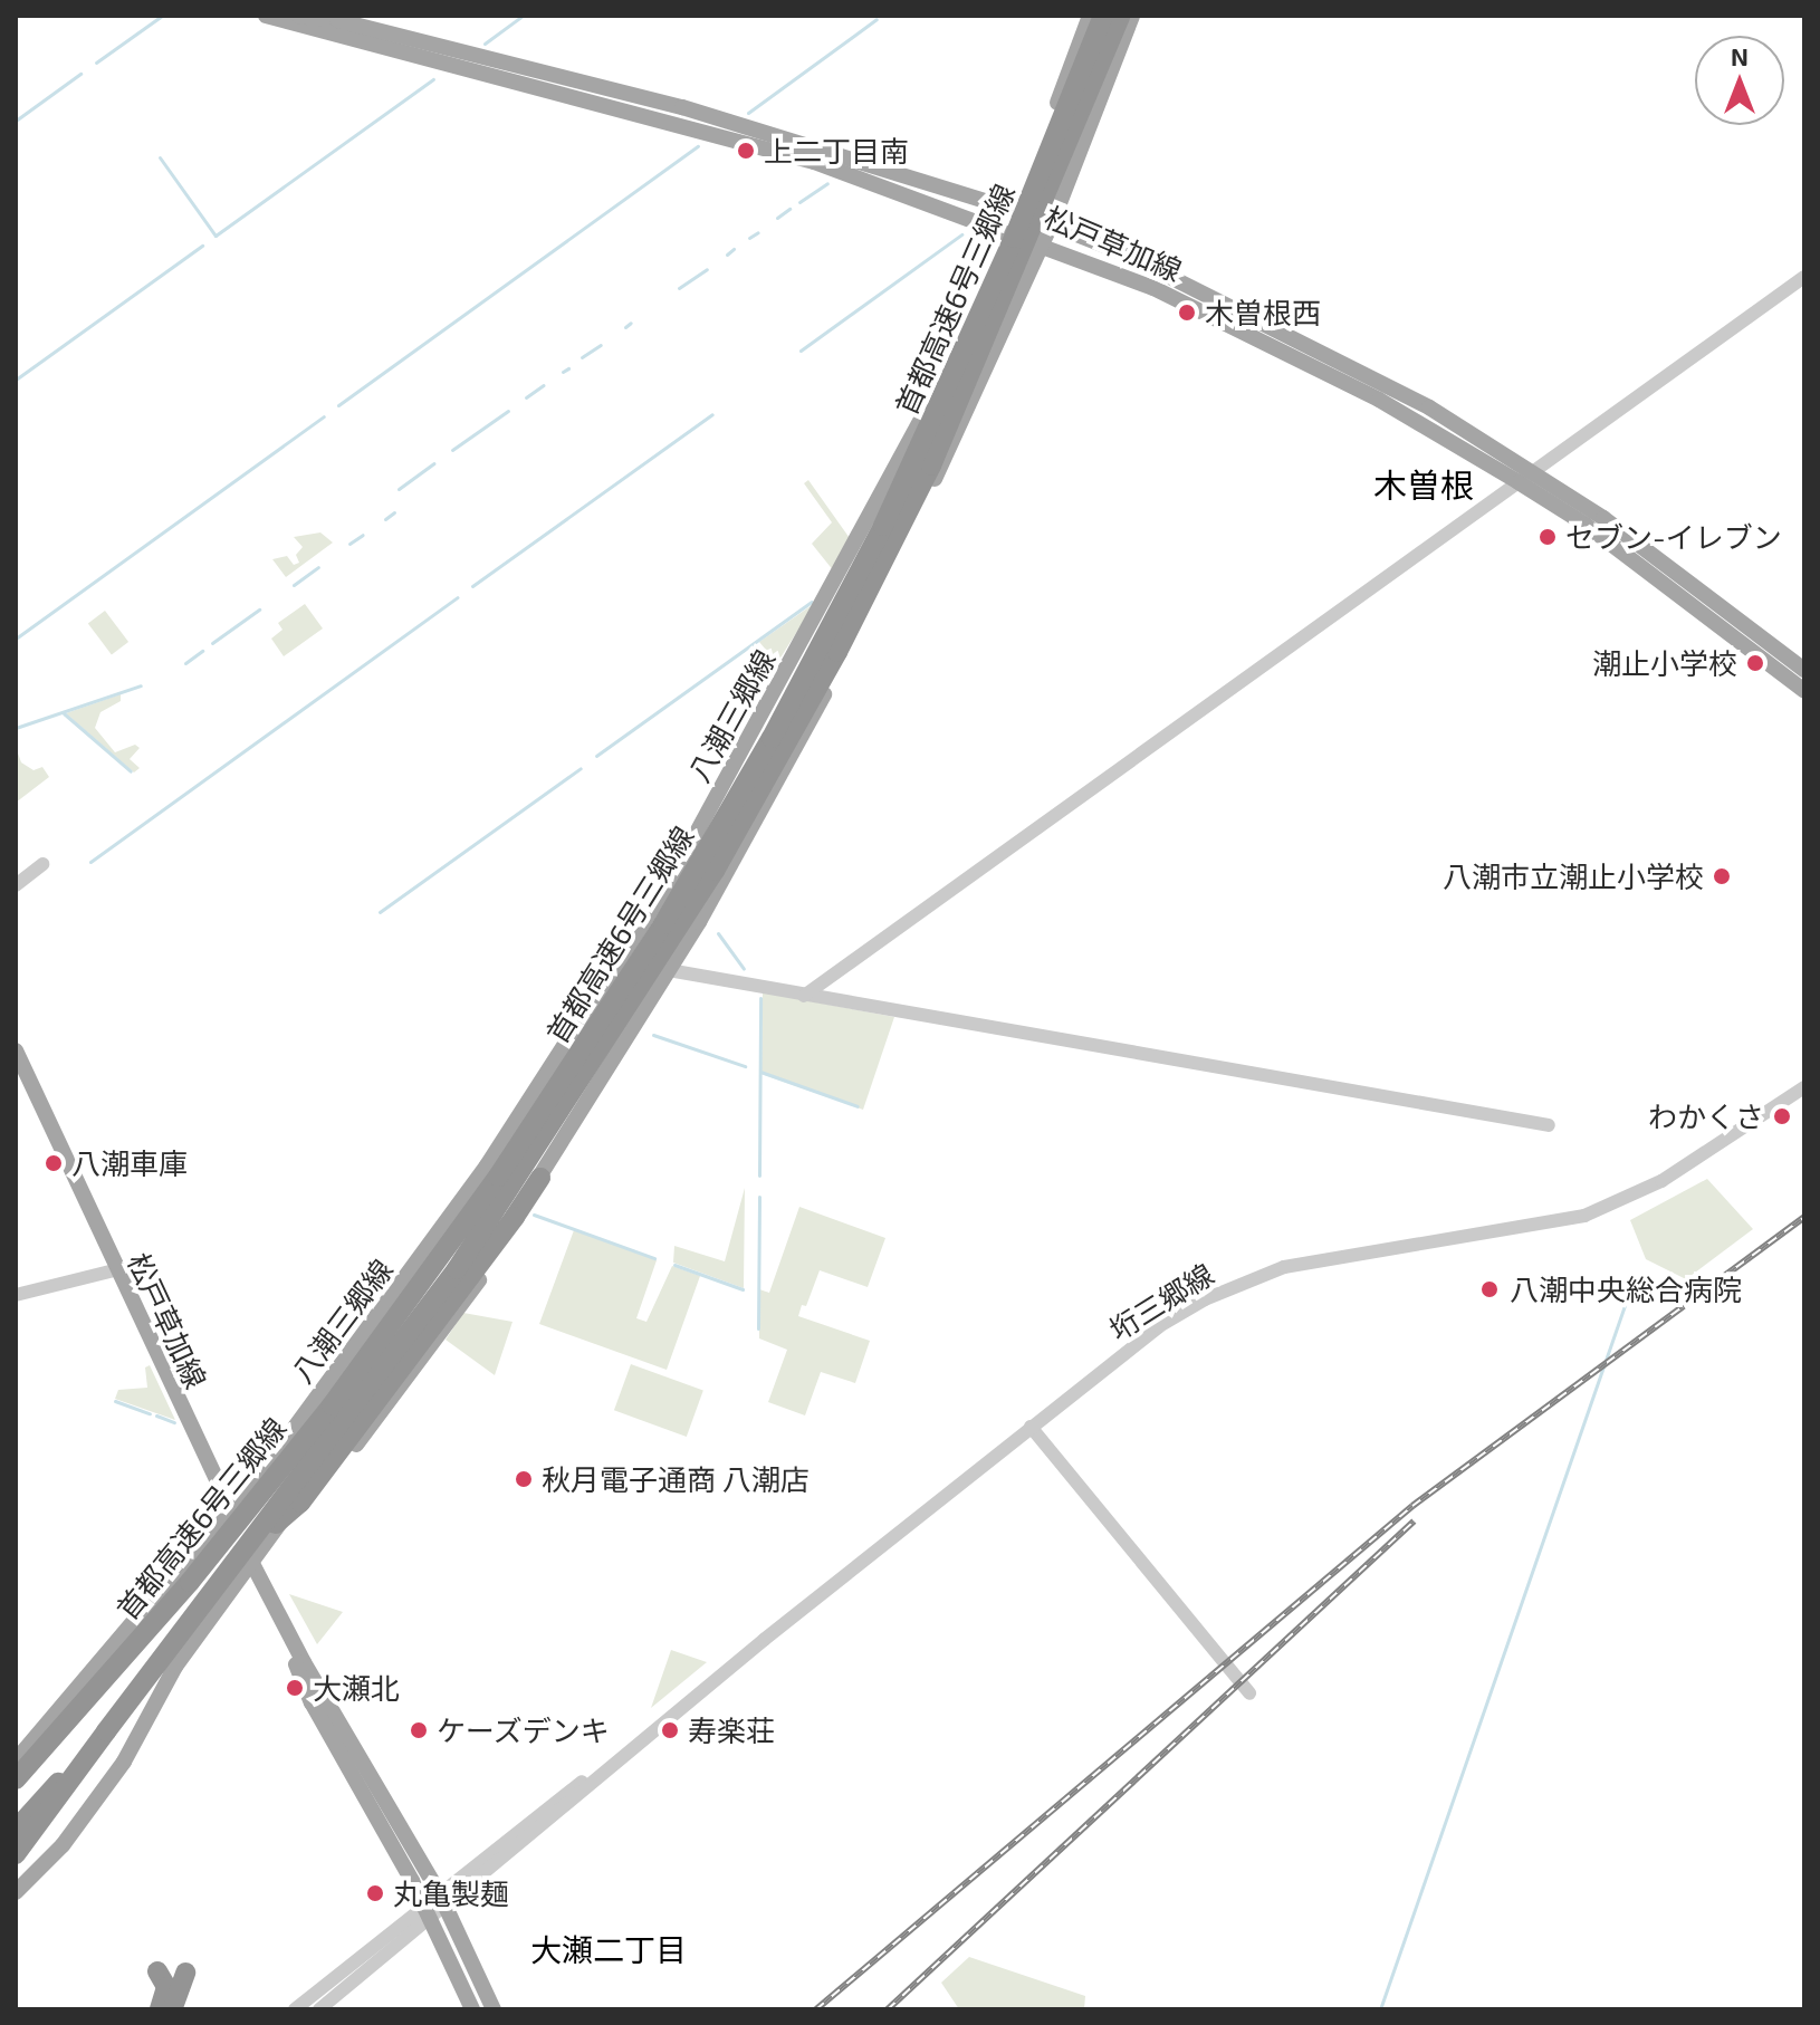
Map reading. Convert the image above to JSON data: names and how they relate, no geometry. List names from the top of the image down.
{
  "streets": {
    "highway": ["首都高速6号三郷線"],
    "main road": ["松戸草加線", "八潮三郷線"],
    "street": ["垳三郷線"]
  },
  "crossings": [
    ["松戸草加線", "首都高速6号三郷線"],
    ["松戸草加線", "八潮三郷線"],
    ["松戸草加線", "垳三郷線"]
  ],
  "districts": ["木曽根", "大瀬二丁目"],
  "places": [
    "上二丁目南",
    "木曽根西",
    "セブン-イレブン",
    "潮止小学校",
    "八潮市立潮止小学校",
    "わかくさ",
    "八潮車庫",
    "八潮中央総合病院",
    "秋月電子通商 八潮店",
    "大瀬北",
    "ケーズデンキ",
    "寿楽荘",
    "丸亀製麺"
  ],
  "north": "top"
}
